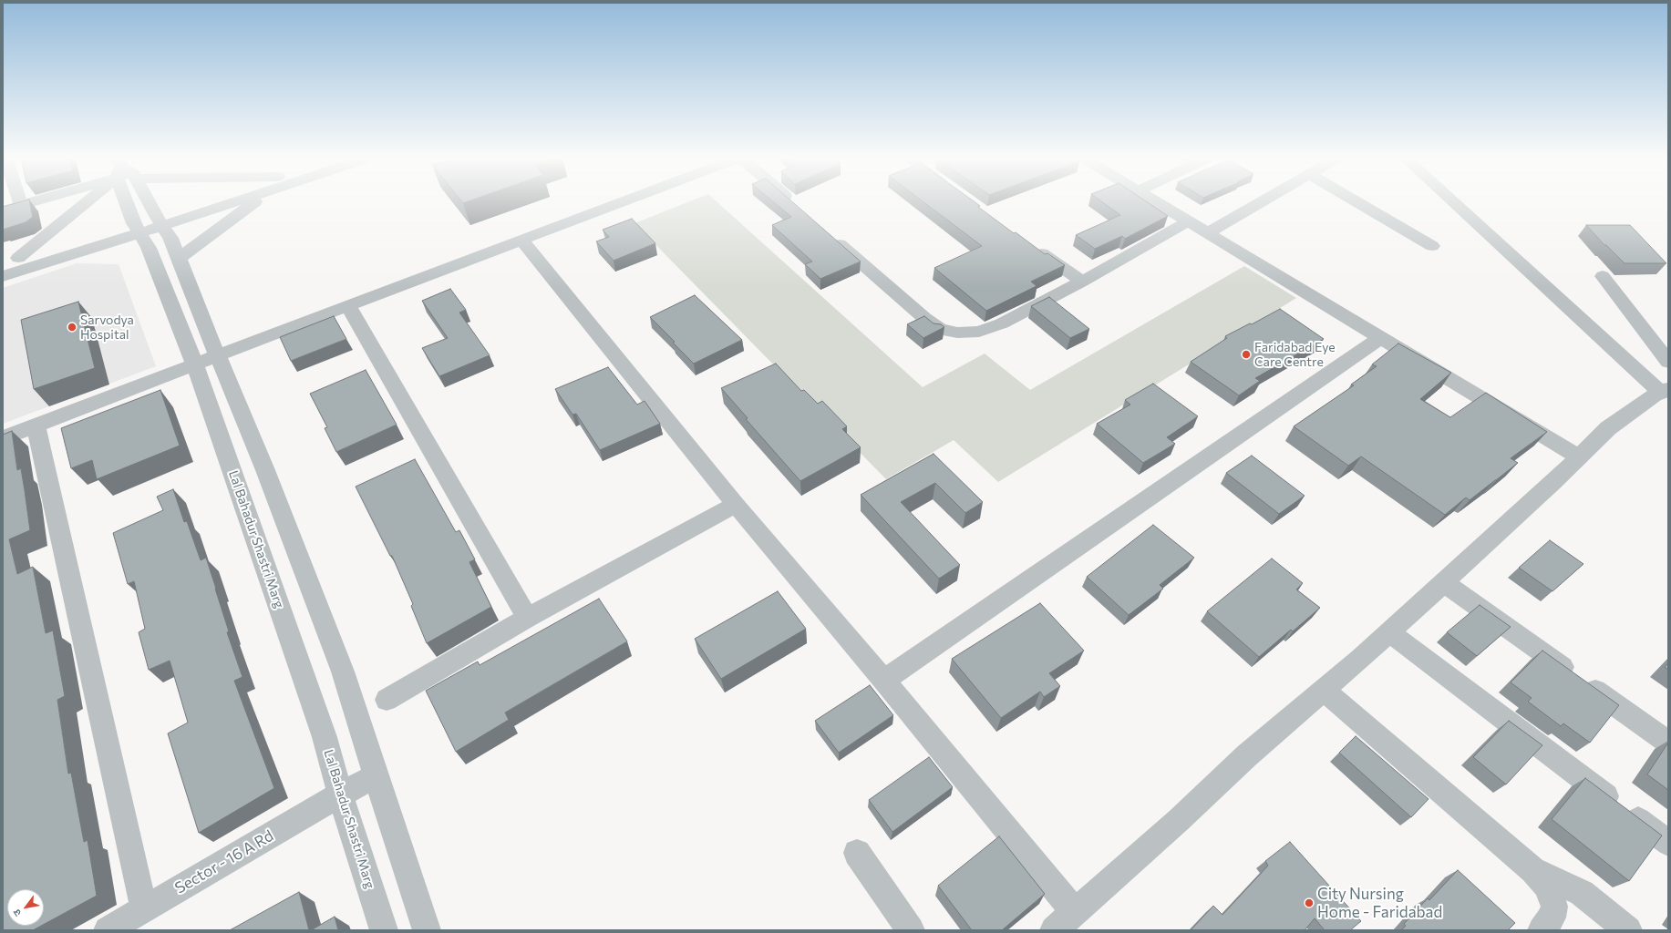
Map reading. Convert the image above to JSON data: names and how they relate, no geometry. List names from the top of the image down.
{
  "streets": {
    "street": ["Lal Bahadur Shastri Marg", "Sector - 16 A Rd"]
  },
  "crossings": [
    ["Lal Bahadur Shastri Marg", "Sector - 16 A Rd"]
  ],
  "places": ["Sarvodya Hospital", "Faridabad Eye Care Centre", "City Nursing Home - Faridabad"],
  "north": "bottom left"
}
